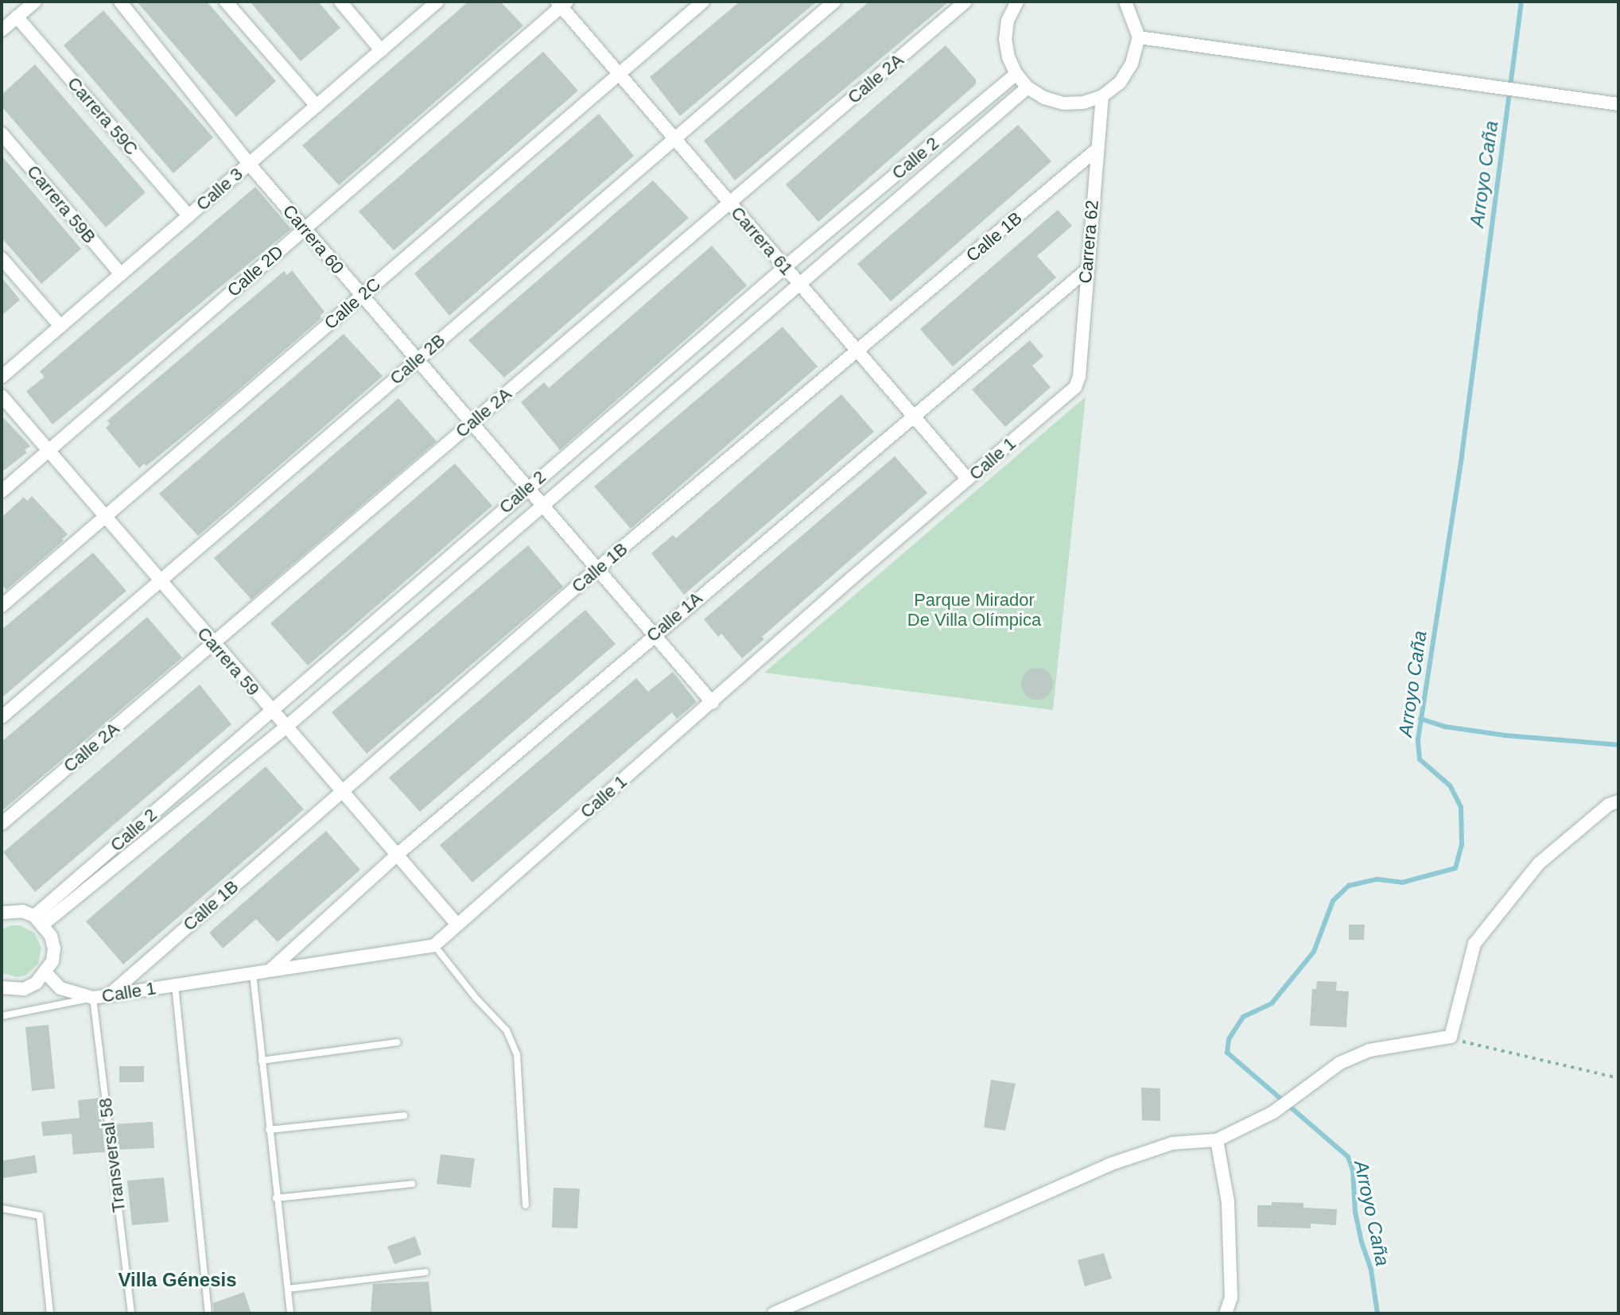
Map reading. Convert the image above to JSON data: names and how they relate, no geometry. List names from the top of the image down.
{
  "streets": {
    "street": [
      "Calle 2A",
      "Carrera 59C",
      "Calle 2",
      "Calle 3",
      "Carrera 59B",
      "Calle 1B",
      "Carrera 60",
      "Carrera 61",
      "Carrera 62",
      "Calle 2D",
      "Calle 2C",
      "Calle 2B",
      "Calle 1",
      "Calle 1A",
      "Carrera 59"
    ],
    "lane": ["Transversal 58"]
  },
  "crossings": [
    ["Calle 2A", "Carrera 60"],
    ["Calle 2A", "Carrera 61"],
    ["Calle 2A", "Carrera 59"],
    ["Carrera 59C", "Calle 3"],
    ["Calle 2", "Carrera 60"],
    ["Calle 2", "Carrera 61"],
    ["Calle 2", "Carrera 59"],
    ["Calle 3", "Carrera 59B"],
    ["Calle 3", "Carrera 60"],
    ["Calle 1B", "Carrera 60"],
    ["Calle 1B", "Carrera 61"],
    ["Calle 1B", "Carrera 62"],
    ["Calle 1B", "Calle 1"],
    ["Calle 1B", "Carrera 59"],
    ["Carrera 60", "Calle 2D"],
    ["Carrera 60", "Calle 2C"],
    ["Carrera 60", "Calle 2B"],
    ["Carrera 60", "Calle 1"],
    ["Carrera 60", "Calle 1A"],
    ["Carrera 61", "Calle 2D"],
    ["Carrera 61", "Calle 2C"],
    ["Carrera 61", "Calle 2B"],
    ["Carrera 61", "Calle 1"],
    ["Carrera 61", "Calle 1A"],
    ["Carrera 62", "Calle 1"],
    ["Carrera 62", "Calle 1A"],
    ["Calle 2D", "Carrera 59"],
    ["Calle 2C", "Carrera 59"],
    ["Calle 2B", "Carrera 59"],
    ["Calle 1", "Calle 1A"],
    ["Calle 1", "Carrera 59"],
    ["Calle 1", "Transversal 58"],
    ["Calle 1A", "Carrera 59"]
  ],
  "districts": ["Villa Génesis"],
  "water": ["Arroyo Caña"],
  "parks": ["Parque Mirador De Villa Olímpica"]
}
